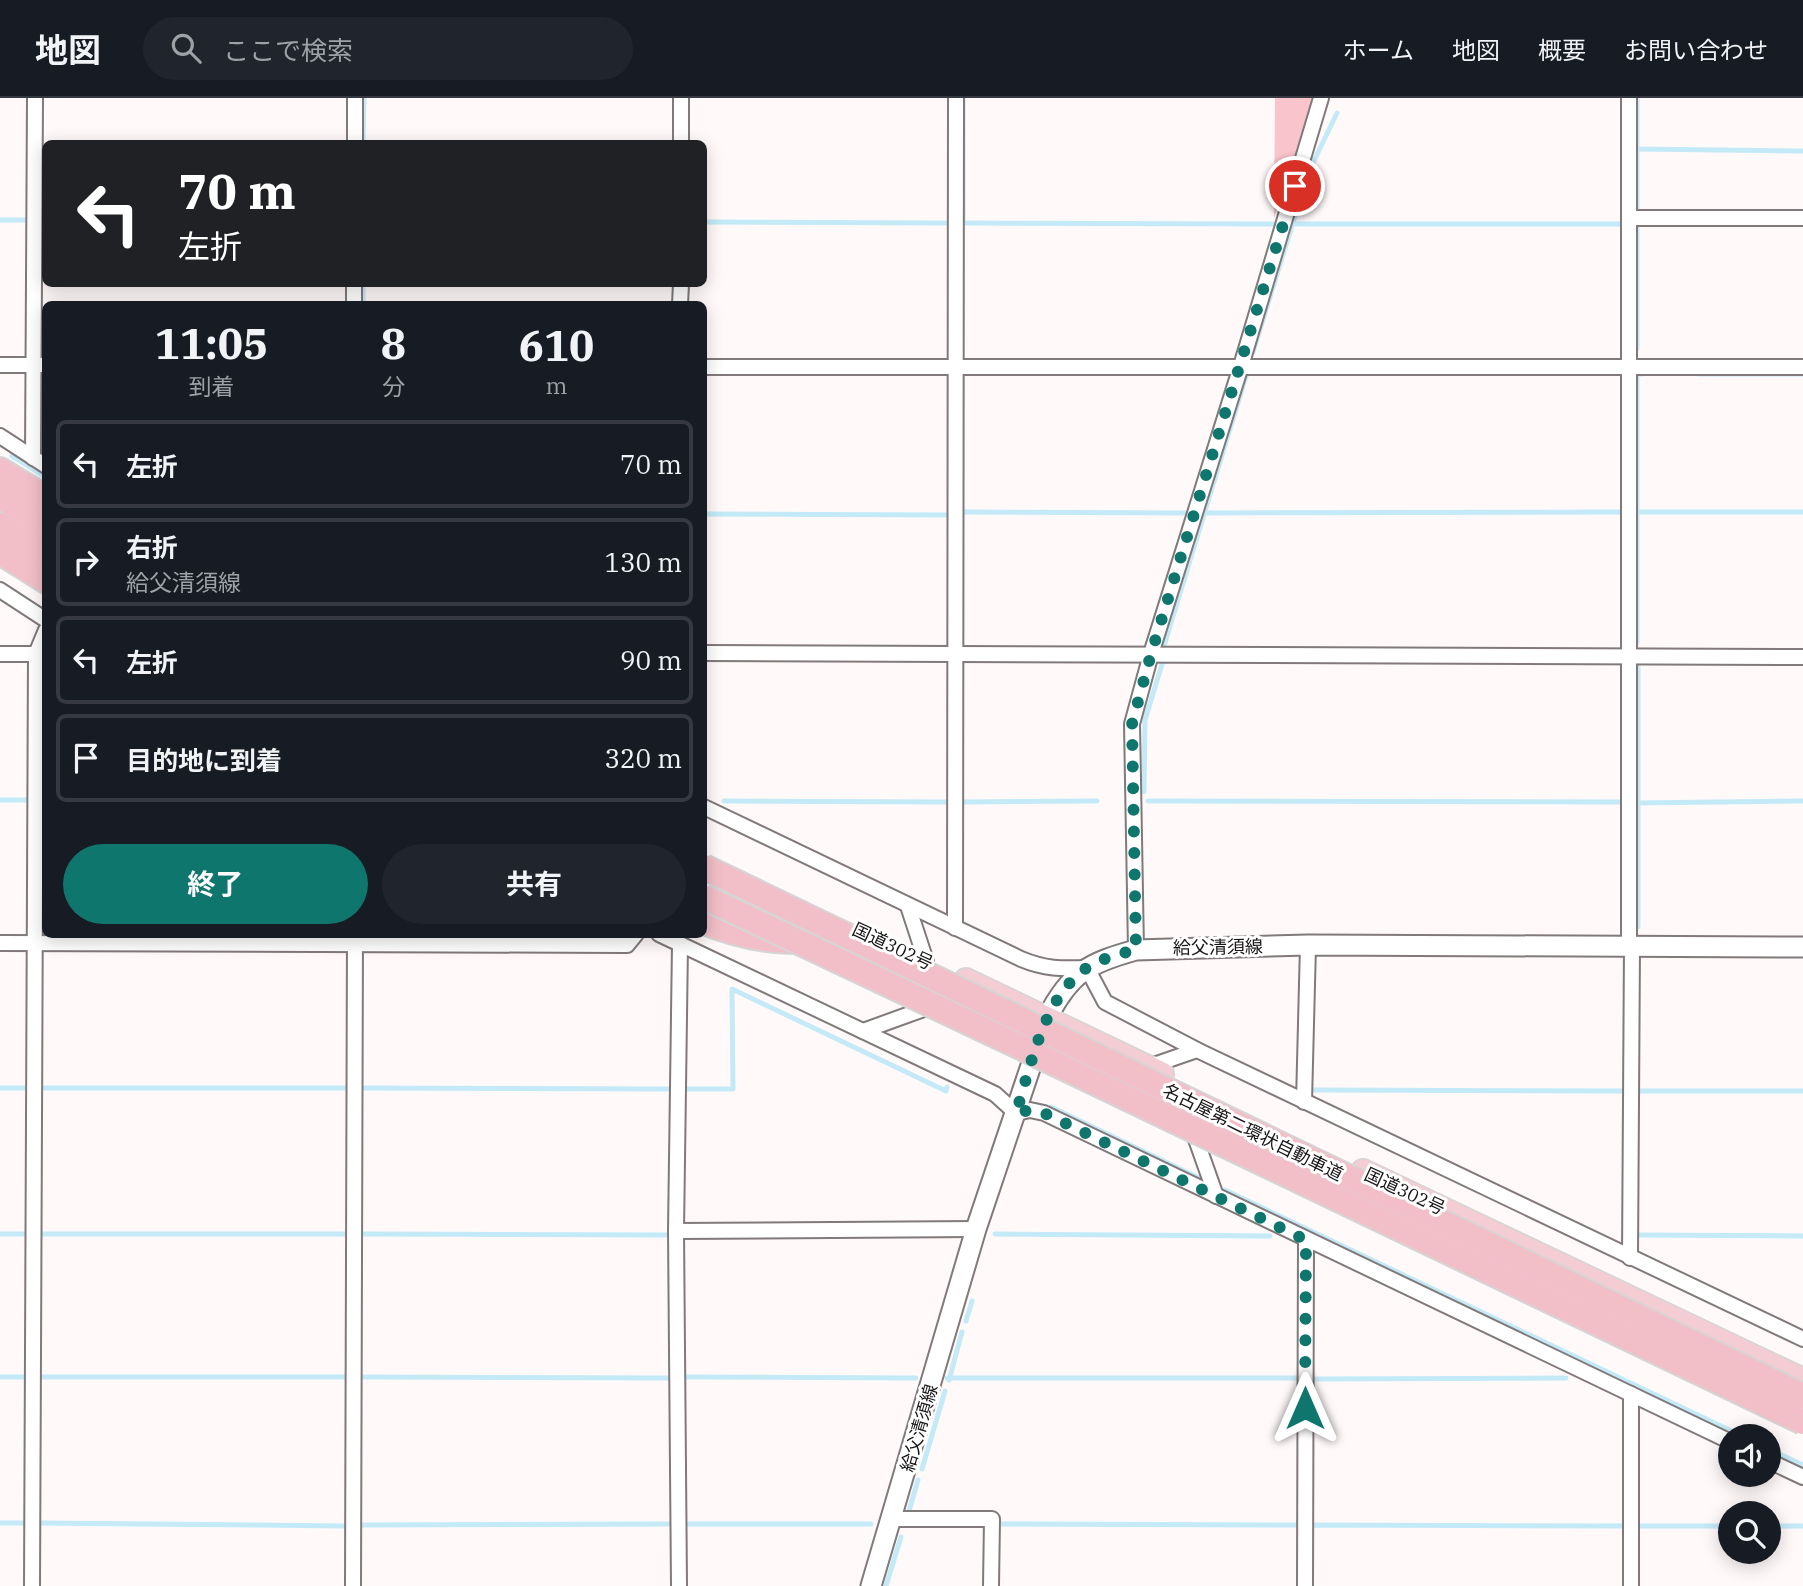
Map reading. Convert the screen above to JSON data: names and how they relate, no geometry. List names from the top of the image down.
{
  "streets": {
    "highway": ["国道302号", "名古屋第二環状自動車道"],
    "main road": ["給父清須線"]
  },
  "crossings": [
    ["国道302号", "給父清須線"]
  ],
  "page": {
    "header": "地図",
    "search": "ここで検索",
    "nav": [
      "ホーム",
      "地図",
      "概要",
      "お問い合わせ"
    ],
    "turn": ["70 m", "左折"],
    "eta": [
      "11:05",
      "到着",
      "8",
      "分",
      "610",
      "m"
    ],
    "list": [
      {
        "name": "左折",
        "value": "70 m"
      },
      {
        "name": "右折",
        "note": "給父清須線",
        "value": "130 m"
      },
      {
        "name": "左折",
        "value": "90 m"
      },
      {
        "name": "目的地に到着",
        "value": "320 m"
      }
    ],
    "buttons": ["終了", "共有"]
  }
}
